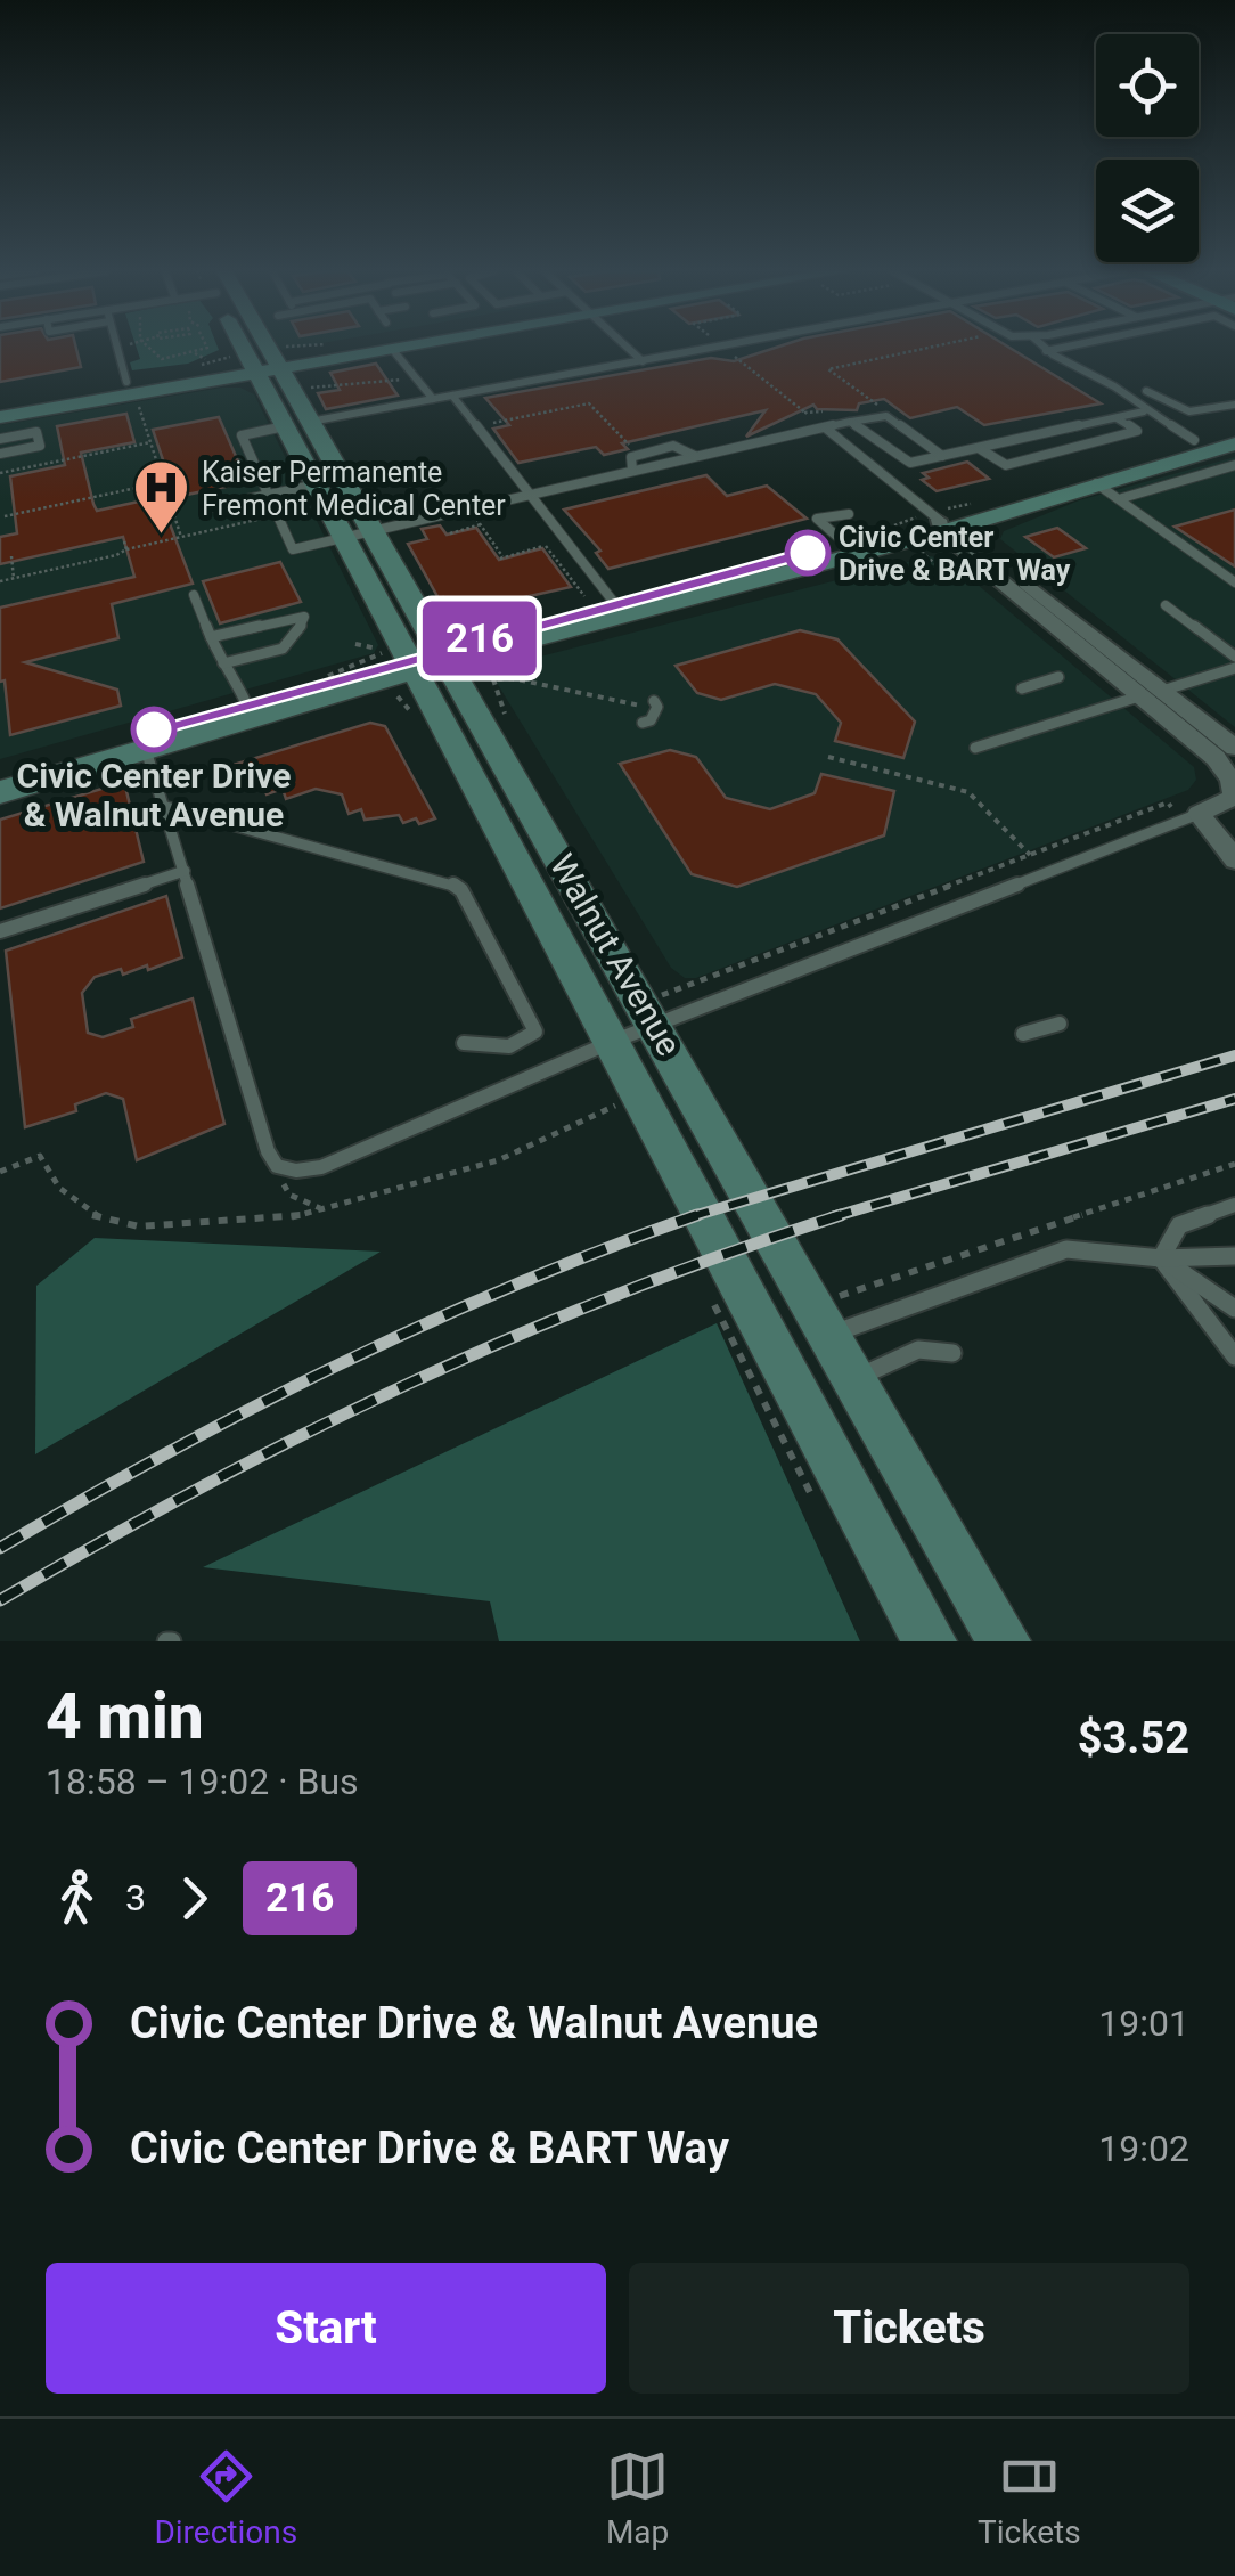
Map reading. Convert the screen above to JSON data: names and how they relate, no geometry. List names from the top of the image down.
{
  "streets": {
    "main road": ["Walnut Avenue"]
  },
  "places": {
    "hospital": ["Kaiser Permanente Fremont Medical Center"],
    "other": ["Civic Center Drive & BART Way", "Civic Center Drive & Walnut Avenue"]
  },
  "lines": ["bus line 216"],
  "page": {
    "on_map": "216",
    "heading": ["4 min", "18:58 – 19:02 · Bus", "$3.52"],
    "legs": ["3", "216"],
    "list": [
      {
        "name": "Civic Center Drive & Walnut Avenue",
        "value": "19:01"
      },
      {
        "name": "Civic Center Drive & BART Way",
        "value": "19:02"
      }
    ],
    "buttons": ["Start", "Tickets"],
    "tabs": ["Directions", "Map", "Tickets"]
  }
}
